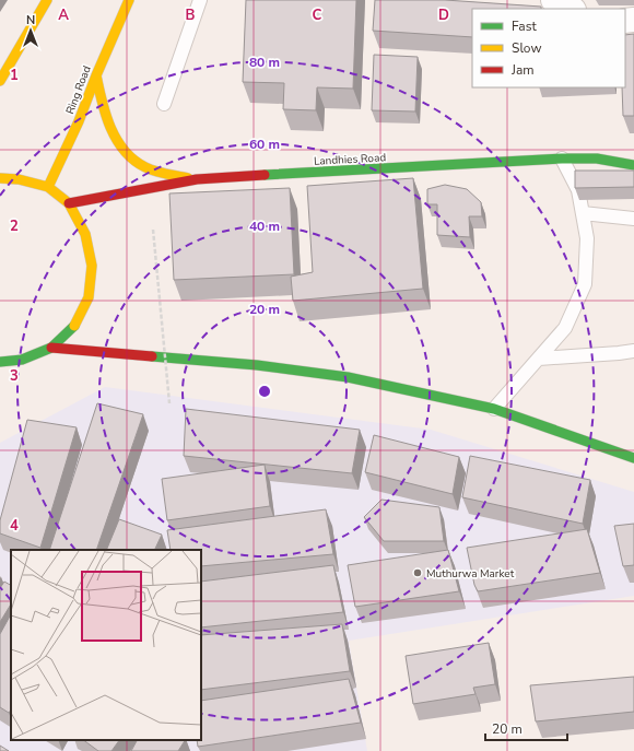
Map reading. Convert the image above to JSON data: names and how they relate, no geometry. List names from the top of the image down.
{
  "streets": {
    "main road": ["Ring Road", "Landhies Road"]
  },
  "places": ["Muthurwa Market"],
  "legend": ["Fast", "Slow", "Jam"],
  "scale_bar": "20 m",
  "north": "top",
  "grid": {
    "columns": [
      "A",
      "B",
      "C",
      "D"
    ],
    "rows": [
      "1",
      "2",
      "3",
      "4"
    ]
  },
  "rings": [
    "80 m",
    "60 m",
    "40 m",
    "20 m"
  ]
}
